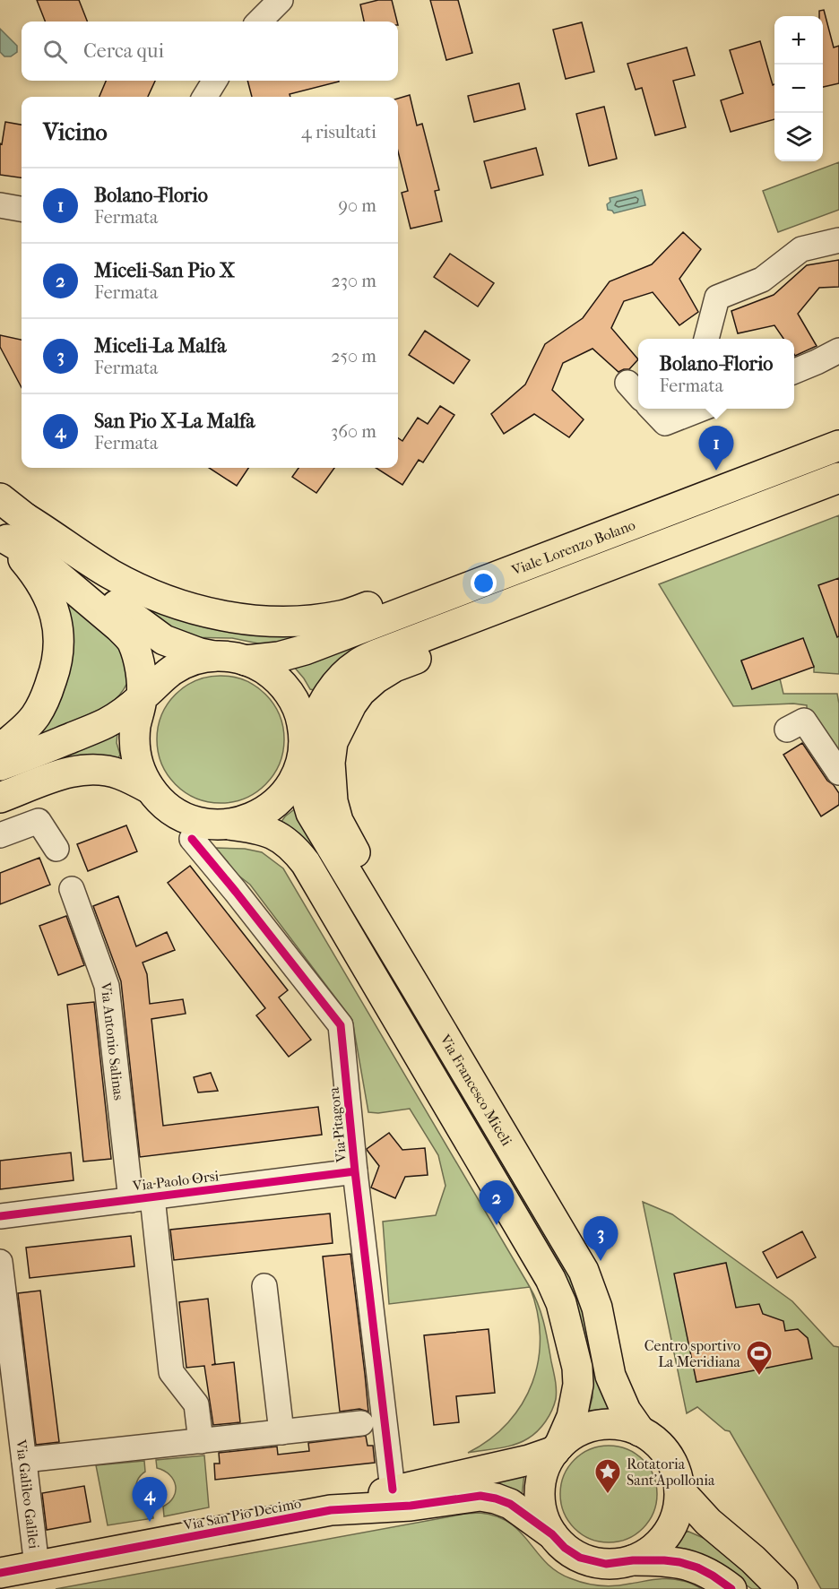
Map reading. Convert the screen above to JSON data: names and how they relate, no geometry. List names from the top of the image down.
{
  "streets": {
    "main road": ["Viale Lorenzo Bolano", "Via Francesco Miceli", "Via San Pio Decimo"],
    "street": [
      "Via Antonio Salinas",
      "Via Pitagora",
      "Via Paolo Orsi",
      "Via Galileo Galilei"
    ]
  },
  "crossings": [
    ["Viale Lorenzo Bolano", "Via Francesco Miceli"],
    ["Via Antonio Salinas", "Via Paolo Orsi"],
    ["Via Pitagora", "Via Paolo Orsi"],
    ["Via Galileo Galilei", "Via San Pio Decimo"]
  ],
  "places": {
    "sports": ["Centro sportivo La Meridiana"],
    "place": ["Rotatoria Sant'Apollonia"]
  },
  "page": {
    "map_buttons": ["+", "−"],
    "search": "Cerca qui",
    "heading": ["Vicino", "4 risultati"],
    "list": [
      {
        "mark": "1",
        "name": "Bolano-Florio",
        "note": "Fermata",
        "value": "90 m"
      },
      {
        "mark": "2",
        "name": "Miceli-San Pio X",
        "note": "Fermata",
        "value": "230 m"
      },
      {
        "mark": "3",
        "name": "Miceli-La Malfa",
        "note": "Fermata",
        "value": "250 m"
      },
      {
        "mark": "4",
        "name": "San Pio X-La Malfa",
        "note": "Fermata",
        "value": "360 m"
      }
    ],
    "popup": ["Bolano-Florio", "Fermata"],
    "pins": [
      "1",
      "2",
      "3",
      "4"
    ]
  }
}
